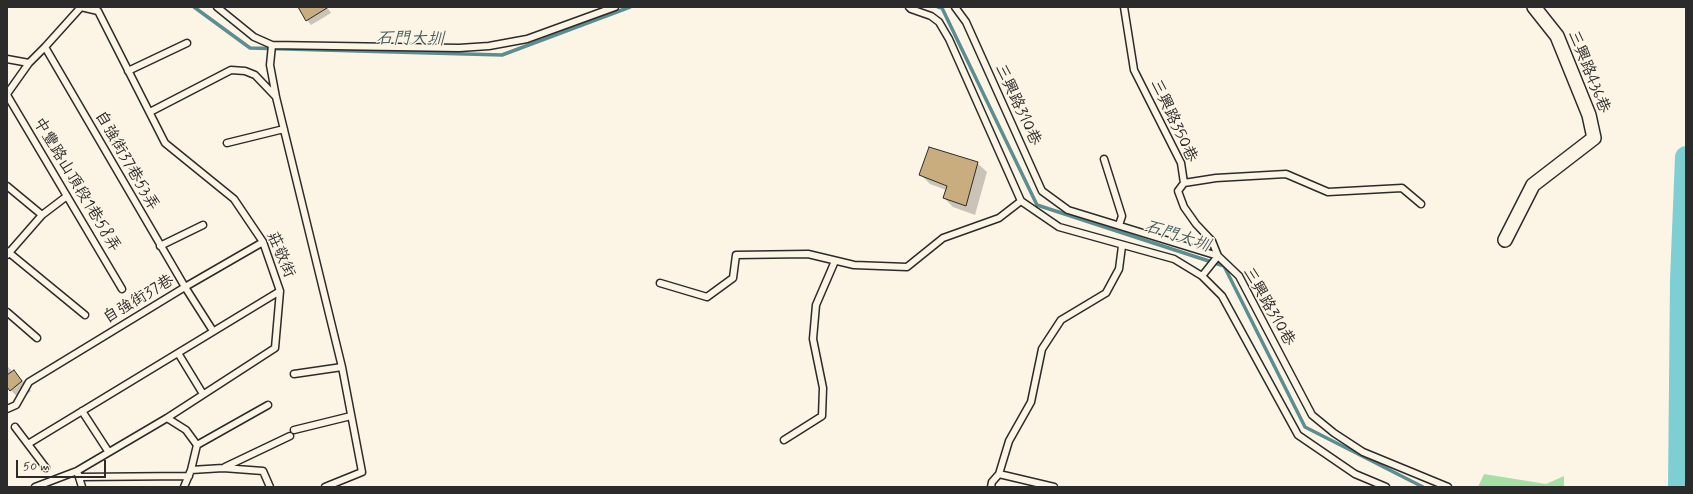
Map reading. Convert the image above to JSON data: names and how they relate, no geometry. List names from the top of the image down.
{
  "streets": {
    "street": ["三興路436巷"],
    "lane": [
      "三興路310巷",
      "三興路350巷",
      "自強街37巷53弄",
      "中豐路山頂段1巷58弄",
      "莊敬街",
      "自強街37巷"
    ]
  },
  "crossings": [
    ["三興路310巷", "三興路350巷"],
    ["自強街37巷53弄", "自強街37巷"],
    ["莊敬街", "自強街37巷"]
  ],
  "water": ["石門大圳"],
  "scale_bar": "50 m"
}
